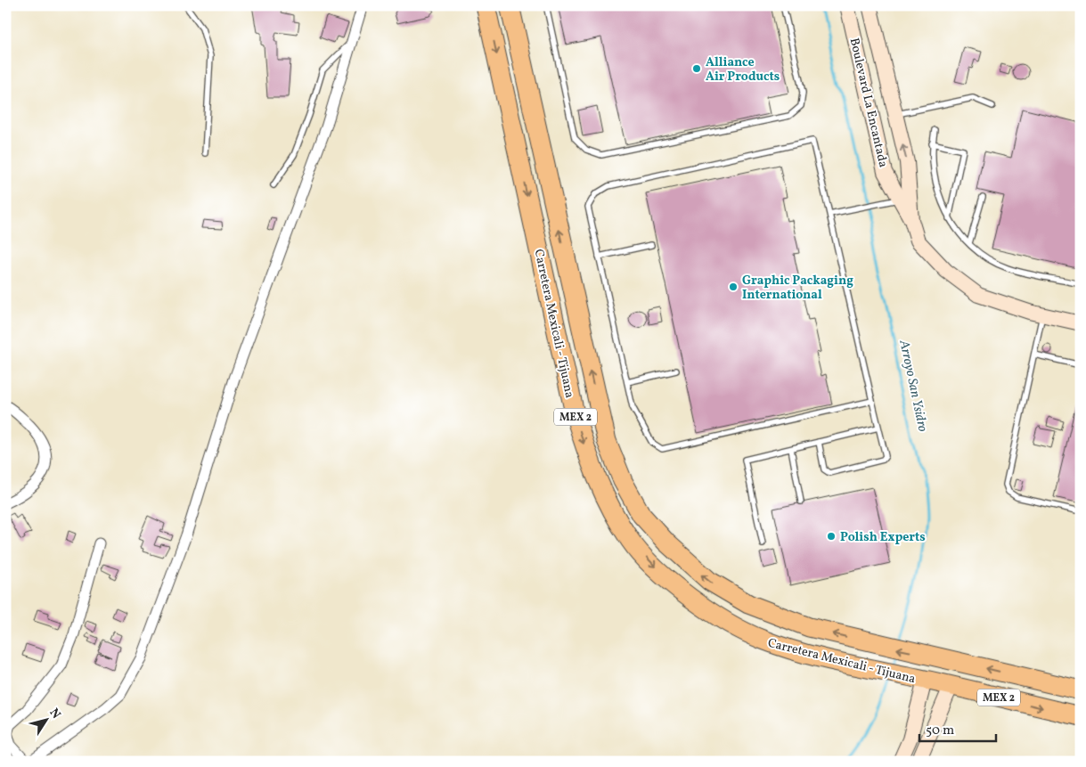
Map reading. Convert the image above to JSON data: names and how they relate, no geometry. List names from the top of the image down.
{
  "streets": {
    "highway": ["Carretera Mexicali - Tijuana", "MEX 2"],
    "main road": ["Boulevard La Encantada"]
  },
  "water": ["Arroyo San Ysidro"],
  "places": ["Alliance Air Products", "Graphic Packaging International", "Polish Experts"],
  "scale_bar": "50 m",
  "north": "top right"
}
